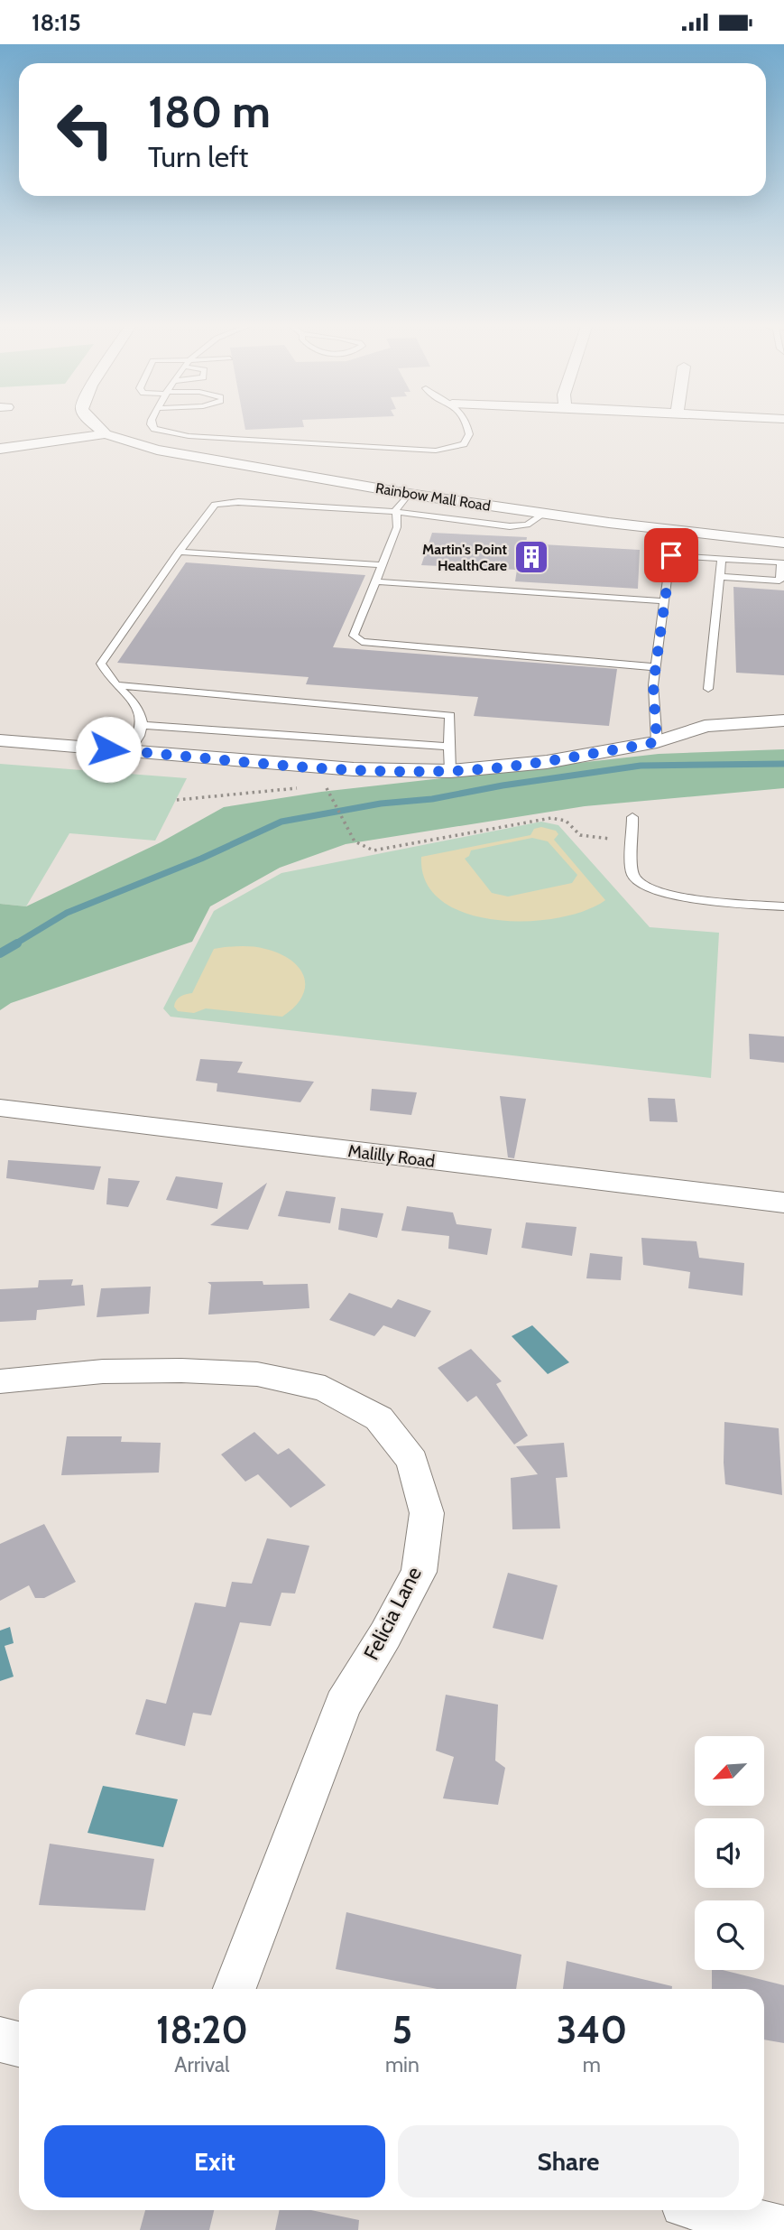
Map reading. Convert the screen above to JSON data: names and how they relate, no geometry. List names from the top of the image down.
{
  "streets": {
    "street": ["Rainbow Mall Road", "Malilly Road", "Felicia Lane"]
  },
  "places": {
    "building": ["Martin's Point HealthCare"]
  },
  "north": "bottom left",
  "page": {
    "status": "18:15",
    "turn": ["180 m", "Turn left"],
    "eta": [
      "18:20",
      "Arrival",
      "5",
      "min",
      "340",
      "m"
    ],
    "buttons": ["Exit", "Share"]
  }
}
